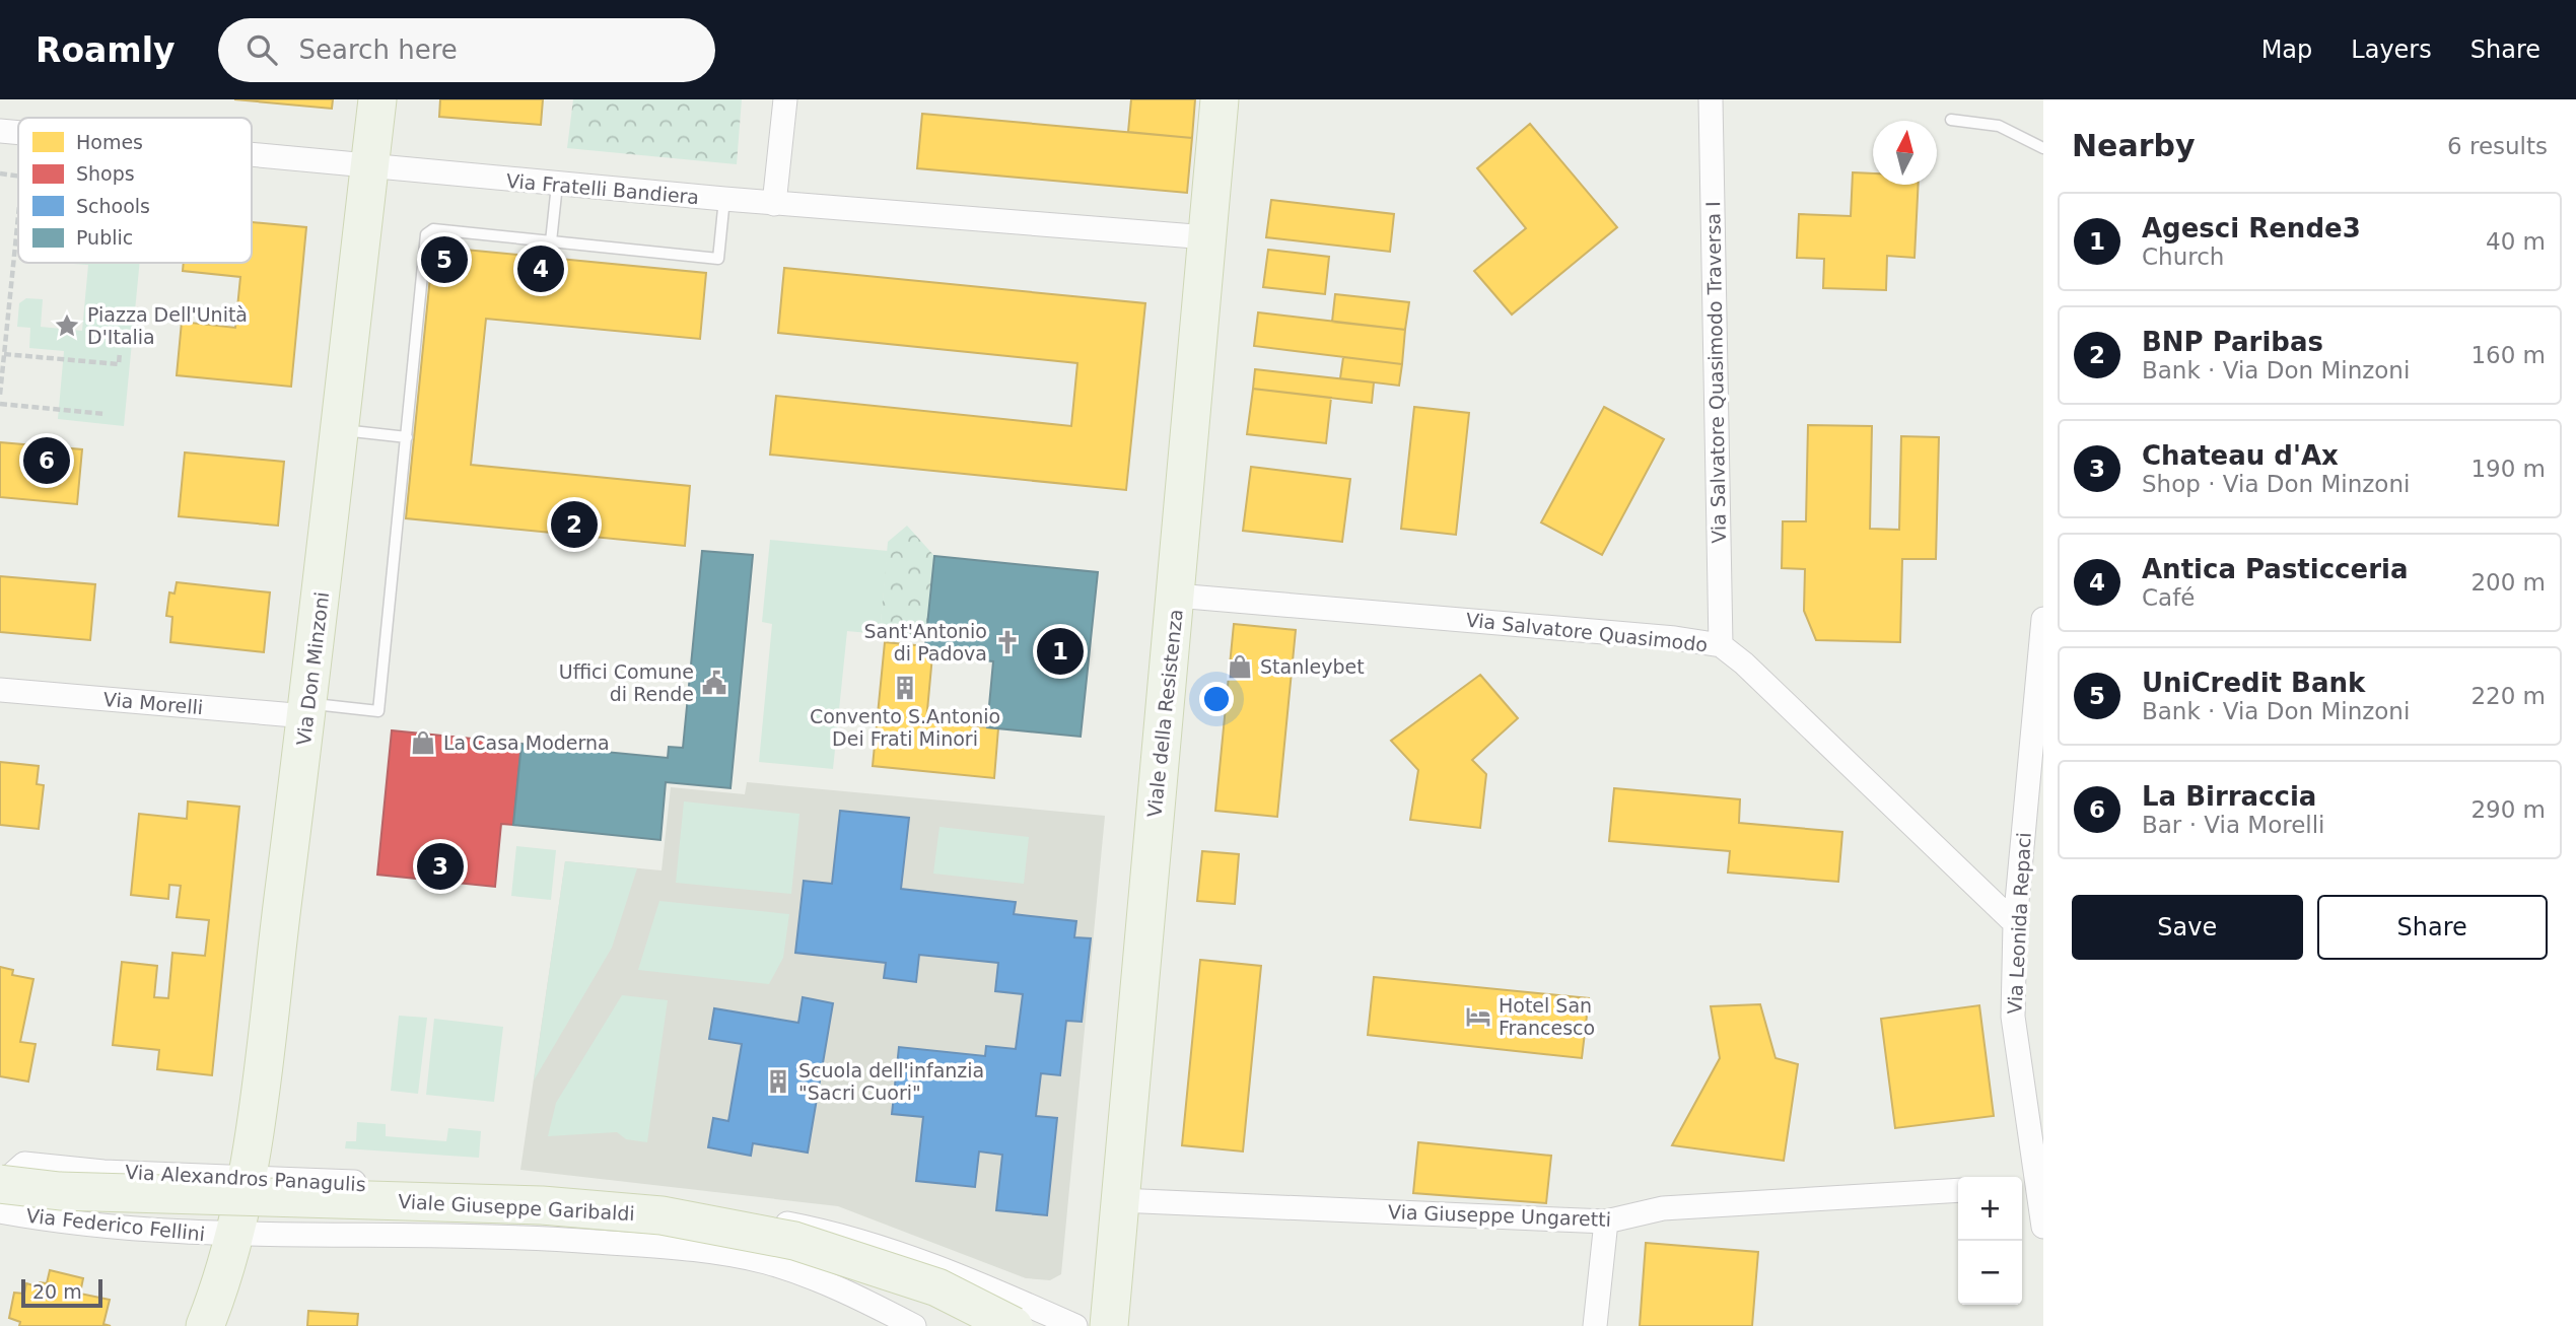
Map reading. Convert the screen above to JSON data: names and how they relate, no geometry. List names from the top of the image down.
{
  "streets": {
    "main road": ["Via Don Minzoni", "Viale della Resistenza", "Viale Giuseppe Garibaldi"],
    "street": [
      "Via Fratelli Bandiera",
      "Via Salvatore Quasimodo Traversa I",
      "Via Salvatore Quasimodo",
      "Via Morelli",
      "Via Leonida Repaci",
      "Via Alexandros Panagulis",
      "Via Giuseppe Ungaretti",
      "Via Federico Fellini"
    ]
  },
  "crossings": [
    ["Via Fratelli Bandiera", "Via Don Minzoni"],
    ["Via Fratelli Bandiera", "Viale della Resistenza"],
    ["Via Salvatore Quasimodo Traversa I", "Via Salvatore Quasimodo"],
    ["Via Salvatore Quasimodo", "Viale della Resistenza"],
    ["Via Salvatore Quasimodo", "Via Leonida Repaci"],
    ["Via Don Minzoni", "Via Morelli"],
    ["Via Don Minzoni", "Via Alexandros Panagulis"],
    ["Via Don Minzoni", "Via Federico Fellini"],
    ["Viale della Resistenza", "Via Giuseppe Ungaretti"],
    ["Via Alexandros Panagulis", "Viale Giuseppe Garibaldi"]
  ],
  "places": {
    "place": ["Piazza Dell'Unità D'Italia"],
    "church": ["Sant'Antonio di Padova"],
    "shop": ["Stanleybet", "La Casa Moderna"],
    "public building": ["Uffici Comune di Rende"],
    "building": ["Convento S.Antonio Dei Frati Minori", "Scuola dell'infanzia \"Sacri Cuori\""],
    "hotel": ["Hotel San Francesco"]
  },
  "legend": [
    "Homes",
    "Shops",
    "Schools",
    "Public"
  ],
  "scale_bar": "20 m",
  "north": "top",
  "page": {
    "header": "Roamly",
    "search": "Search here",
    "nav": ["Map", "Layers", "Share"],
    "heading": ["Nearby", "6 results"],
    "list": [
      {
        "mark": "1",
        "name": "Agesci Rende3",
        "note": "Church",
        "value": "40 m"
      },
      {
        "mark": "2",
        "name": "BNP Paribas",
        "note": "Bank · Via Don Minzoni",
        "value": "160 m"
      },
      {
        "mark": "3",
        "name": "Chateau d'Ax",
        "note": "Shop · Via Don Minzoni",
        "value": "190 m"
      },
      {
        "mark": "4",
        "name": "Antica Pasticceria",
        "note": "Café",
        "value": "200 m"
      },
      {
        "mark": "5",
        "name": "UniCredit Bank",
        "note": "Bank · Via Don Minzoni",
        "value": "220 m"
      },
      {
        "mark": "6",
        "name": "La Birraccia",
        "note": "Bar · Via Morelli",
        "value": "290 m"
      }
    ],
    "pins": [
      "5",
      "4",
      "6",
      "2",
      "1",
      "3"
    ],
    "buttons": ["Save", "Share"],
    "map_buttons": ["+", "−"],
    "scale": "20 m"
  }
}
